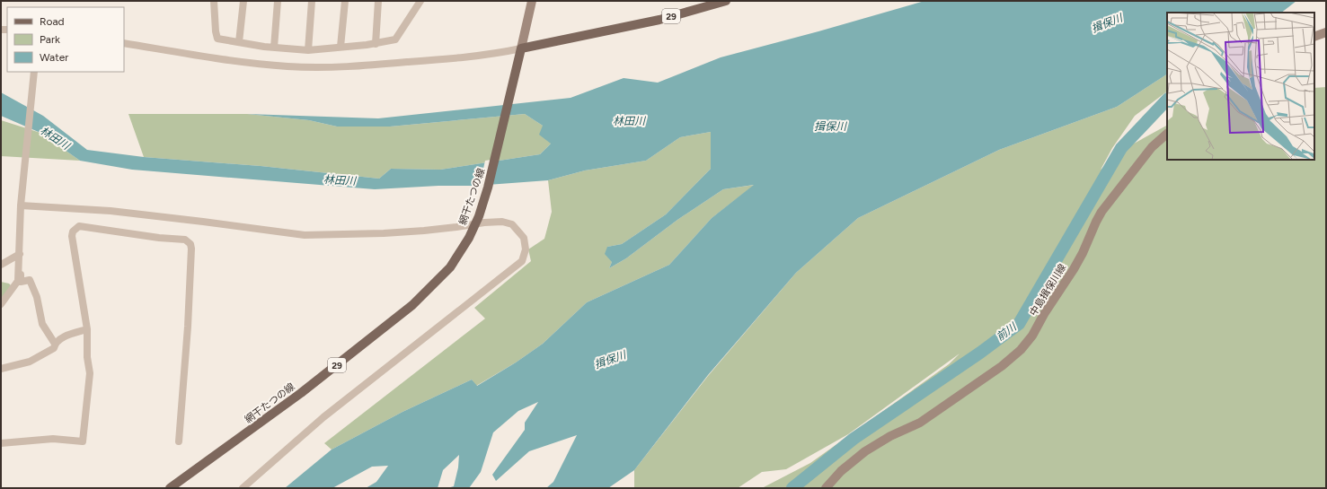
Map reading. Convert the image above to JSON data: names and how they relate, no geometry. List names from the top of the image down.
{
  "streets": {
    "main road": ["29", "網干たつの線", "中島揖保川線"]
  },
  "crossings": [
    ["29", "網干たつの線"]
  ],
  "water": ["揖保川", "林田川", "前川"],
  "legend": ["Road", "Park", "Water"]
}
